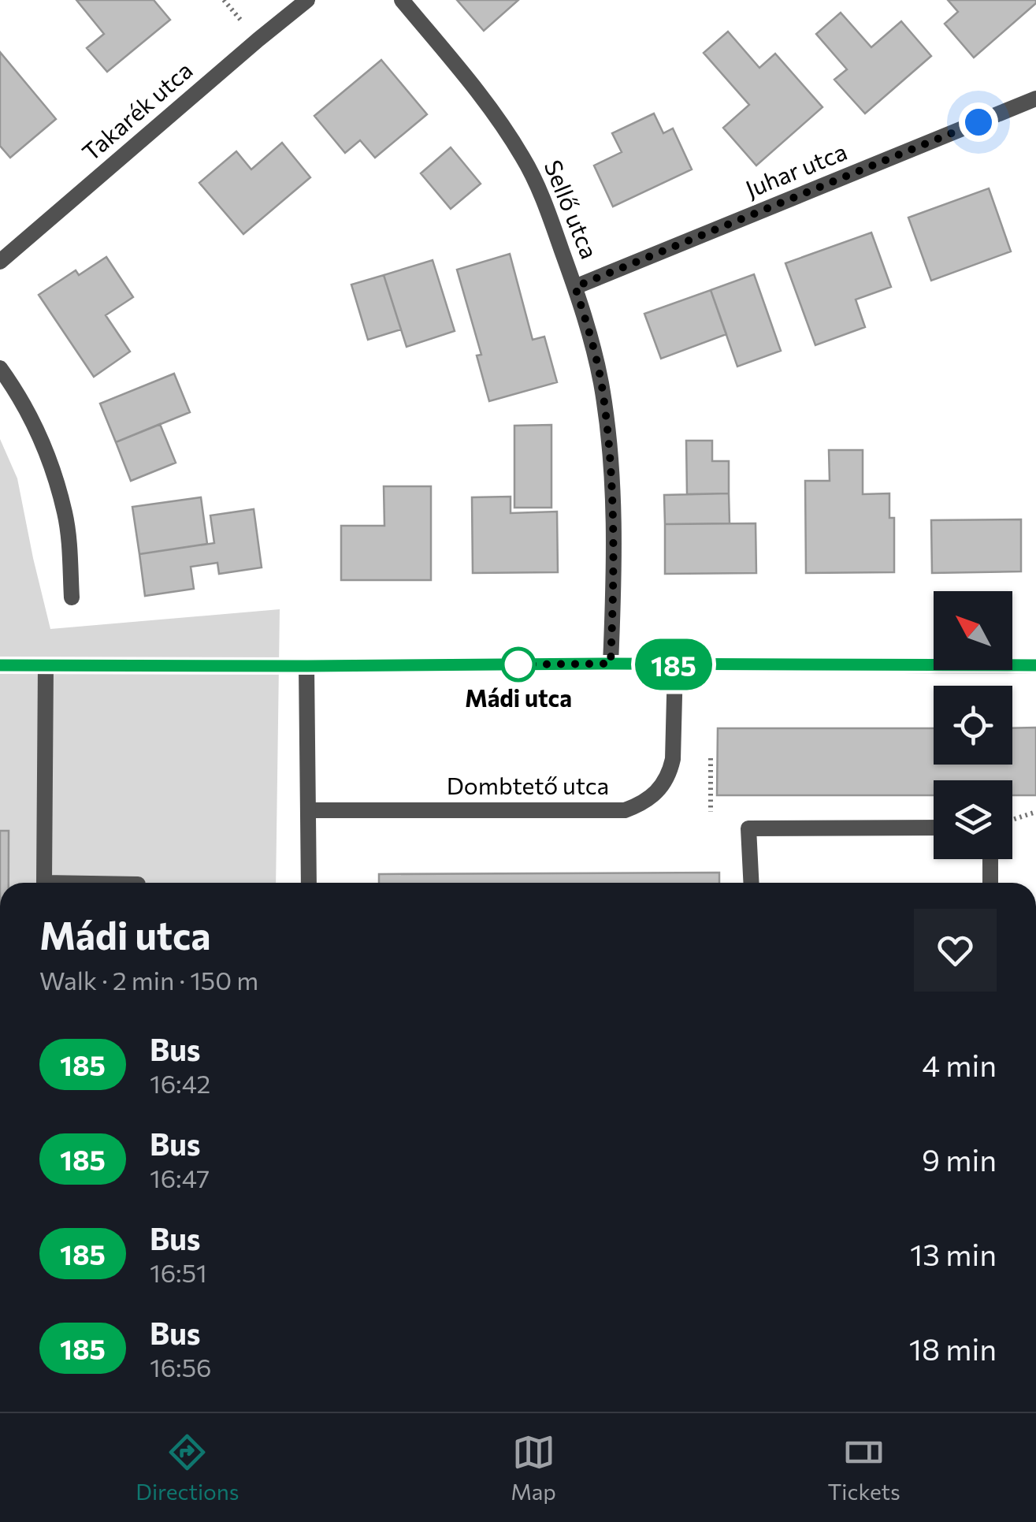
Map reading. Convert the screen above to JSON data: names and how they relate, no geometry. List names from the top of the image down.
{
  "streets": {
    "street": [
      "Takarék utca",
      "Juhar utca",
      "Sellő utca",
      "Dombtető utca"
    ]
  },
  "crossings": [
    ["Juhar utca", "Sellő utca"]
  ],
  "places": ["Mádi utca"],
  "lines": ["bus line 185"],
  "north": "top left",
  "page": {
    "on_map": "185",
    "heading": ["Mádi utca", "Walk · 2 min · 150 m"],
    "list": [
      {
        "mark": "185",
        "name": "Bus",
        "note": "16:42",
        "value": "4 min"
      },
      {
        "mark": "185",
        "name": "Bus",
        "note": "16:47",
        "value": "9 min"
      },
      {
        "mark": "185",
        "name": "Bus",
        "note": "16:51",
        "value": "13 min"
      },
      {
        "mark": "185",
        "name": "Bus",
        "note": "16:56",
        "value": "18 min"
      }
    ],
    "tabs": ["Directions", "Map", "Tickets"]
  }
}
